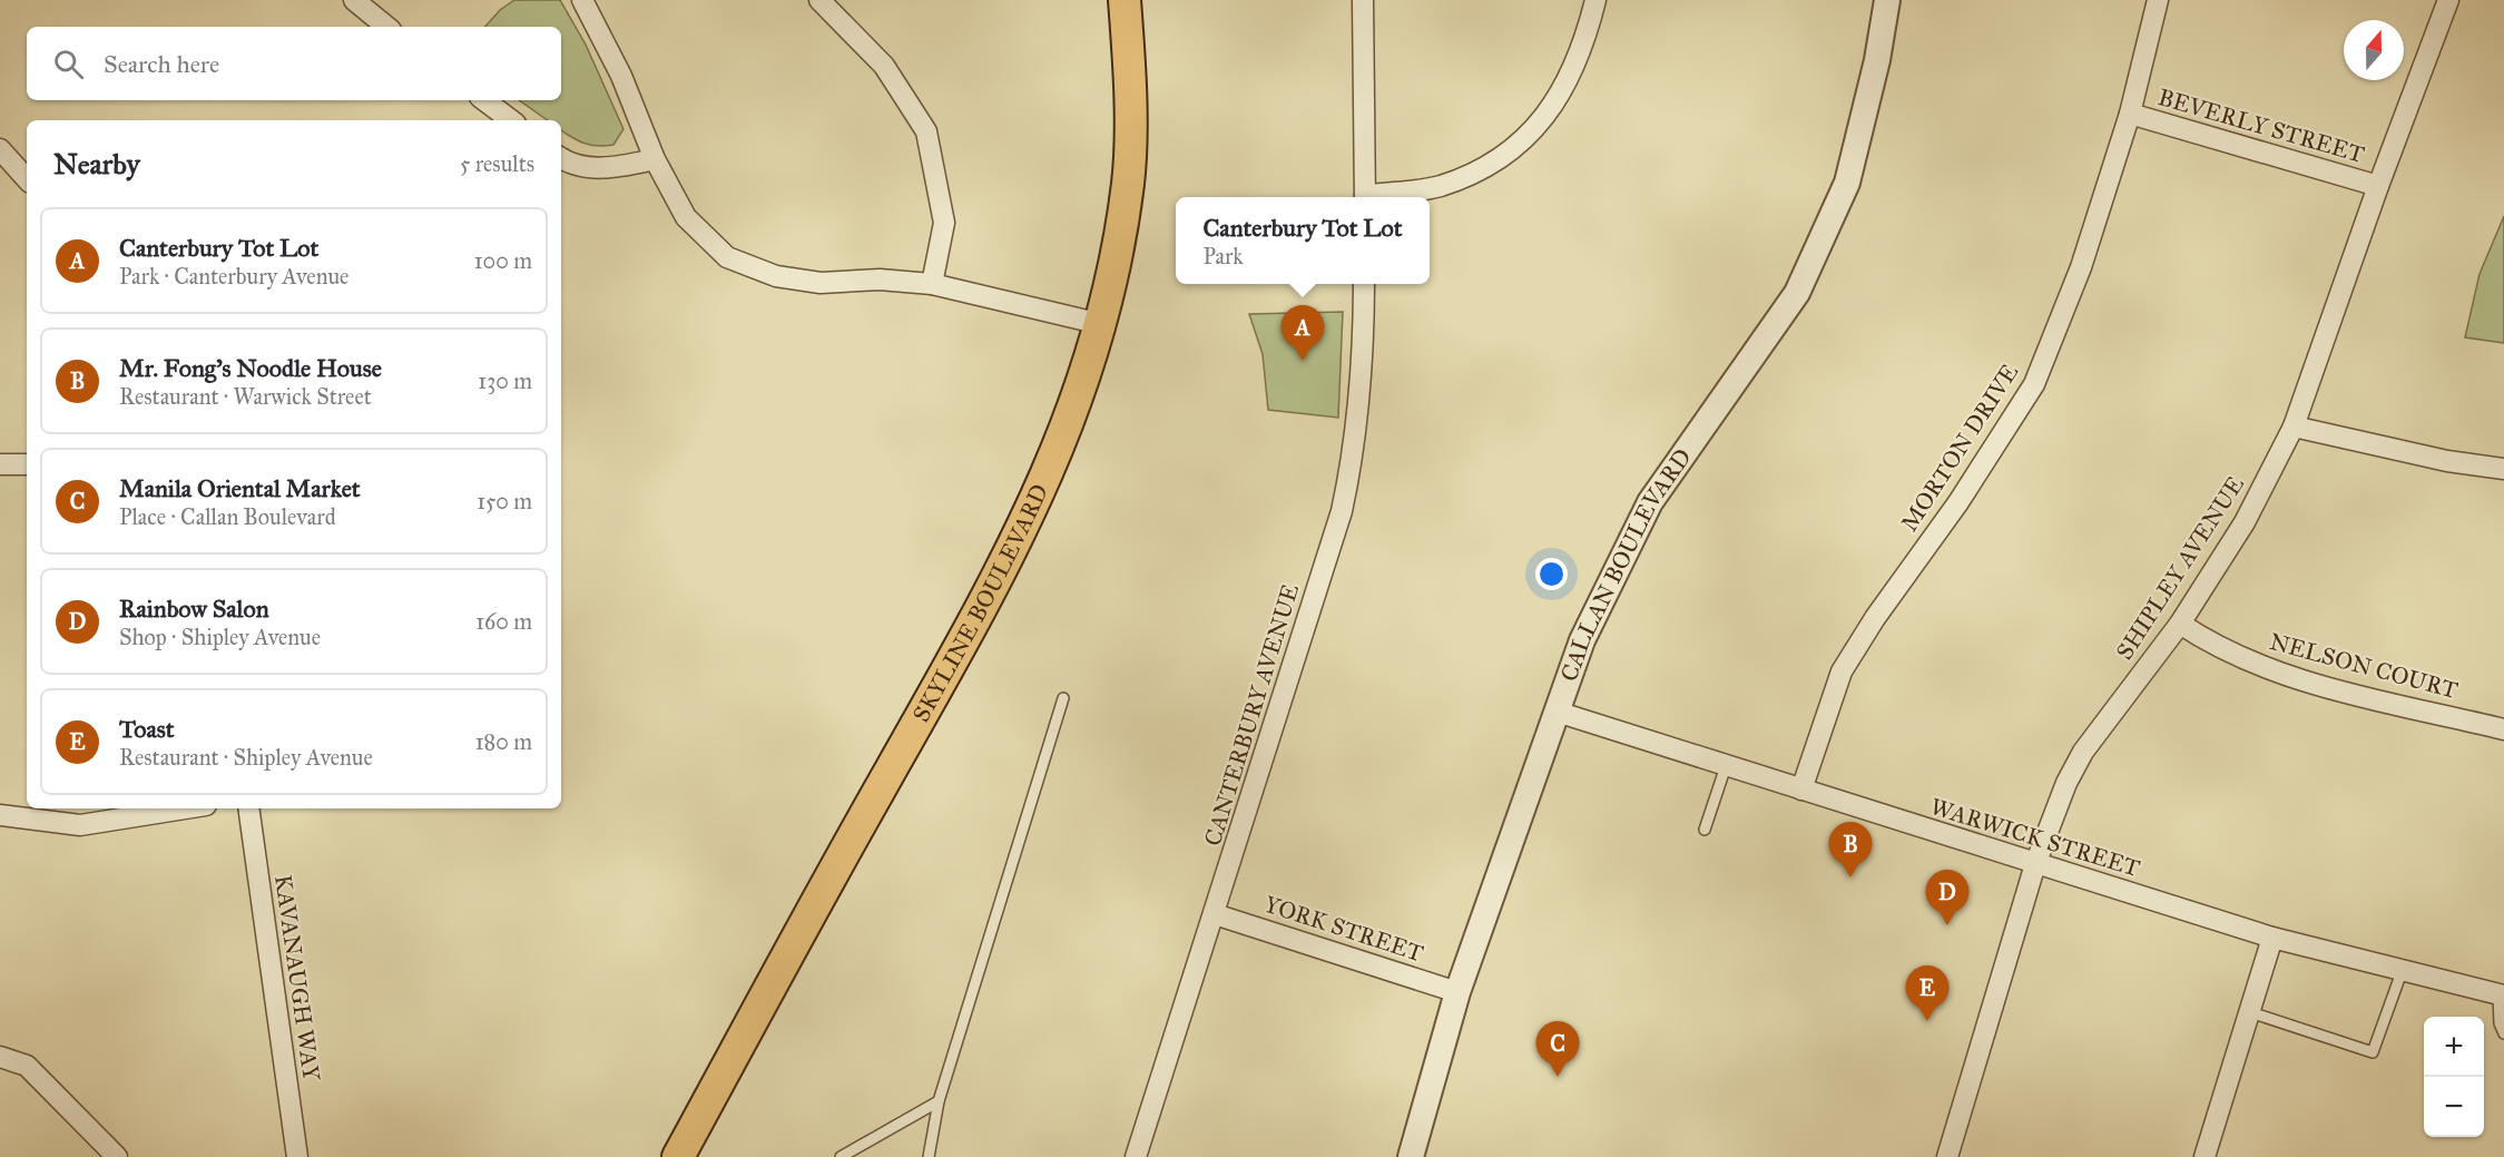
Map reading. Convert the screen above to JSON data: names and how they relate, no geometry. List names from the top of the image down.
{
  "streets": {
    "main road": ["SKYLINE BOULEVARD"],
    "street": [
      "BEVERLY STREET",
      "MORTON DRIVE",
      "CALLAN BOULEVARD",
      "SHIPLEY AVENUE",
      "NELSON COURT",
      "CANTERBURY AVENUE",
      "WARWICK STREET",
      "YORK STREET",
      "KAVANAUGH WAY"
    ]
  },
  "crossings": [
    ["BEVERLY STREET", "MORTON DRIVE"],
    ["BEVERLY STREET", "SHIPLEY AVENUE"],
    ["MORTON DRIVE", "WARWICK STREET"],
    ["CALLAN BOULEVARD", "WARWICK STREET"],
    ["CALLAN BOULEVARD", "YORK STREET"],
    ["SHIPLEY AVENUE", "NELSON COURT"],
    ["SHIPLEY AVENUE", "WARWICK STREET"],
    ["CANTERBURY AVENUE", "YORK STREET"]
  ],
  "north": "top",
  "page": {
    "search": "Search here",
    "heading": ["Nearby", "5 results"],
    "popup": ["Canterbury Tot Lot", "Park"],
    "list": [
      {
        "mark": "A",
        "name": "Canterbury Tot Lot",
        "note": "Park · Canterbury Avenue",
        "value": "100 m"
      },
      {
        "mark": "B",
        "name": "Mr. Fong's Noodle House",
        "note": "Restaurant · Warwick Street",
        "value": "130 m"
      },
      {
        "mark": "C",
        "name": "Manila Oriental Market",
        "note": "Place · Callan Boulevard",
        "value": "150 m"
      },
      {
        "mark": "D",
        "name": "Rainbow Salon",
        "note": "Shop · Shipley Avenue",
        "value": "160 m"
      },
      {
        "mark": "E",
        "name": "Toast",
        "note": "Restaurant · Shipley Avenue",
        "value": "180 m"
      }
    ],
    "pins": [
      "A",
      "B",
      "D",
      "E",
      "C"
    ],
    "map_buttons": ["+", "−"]
  }
}
